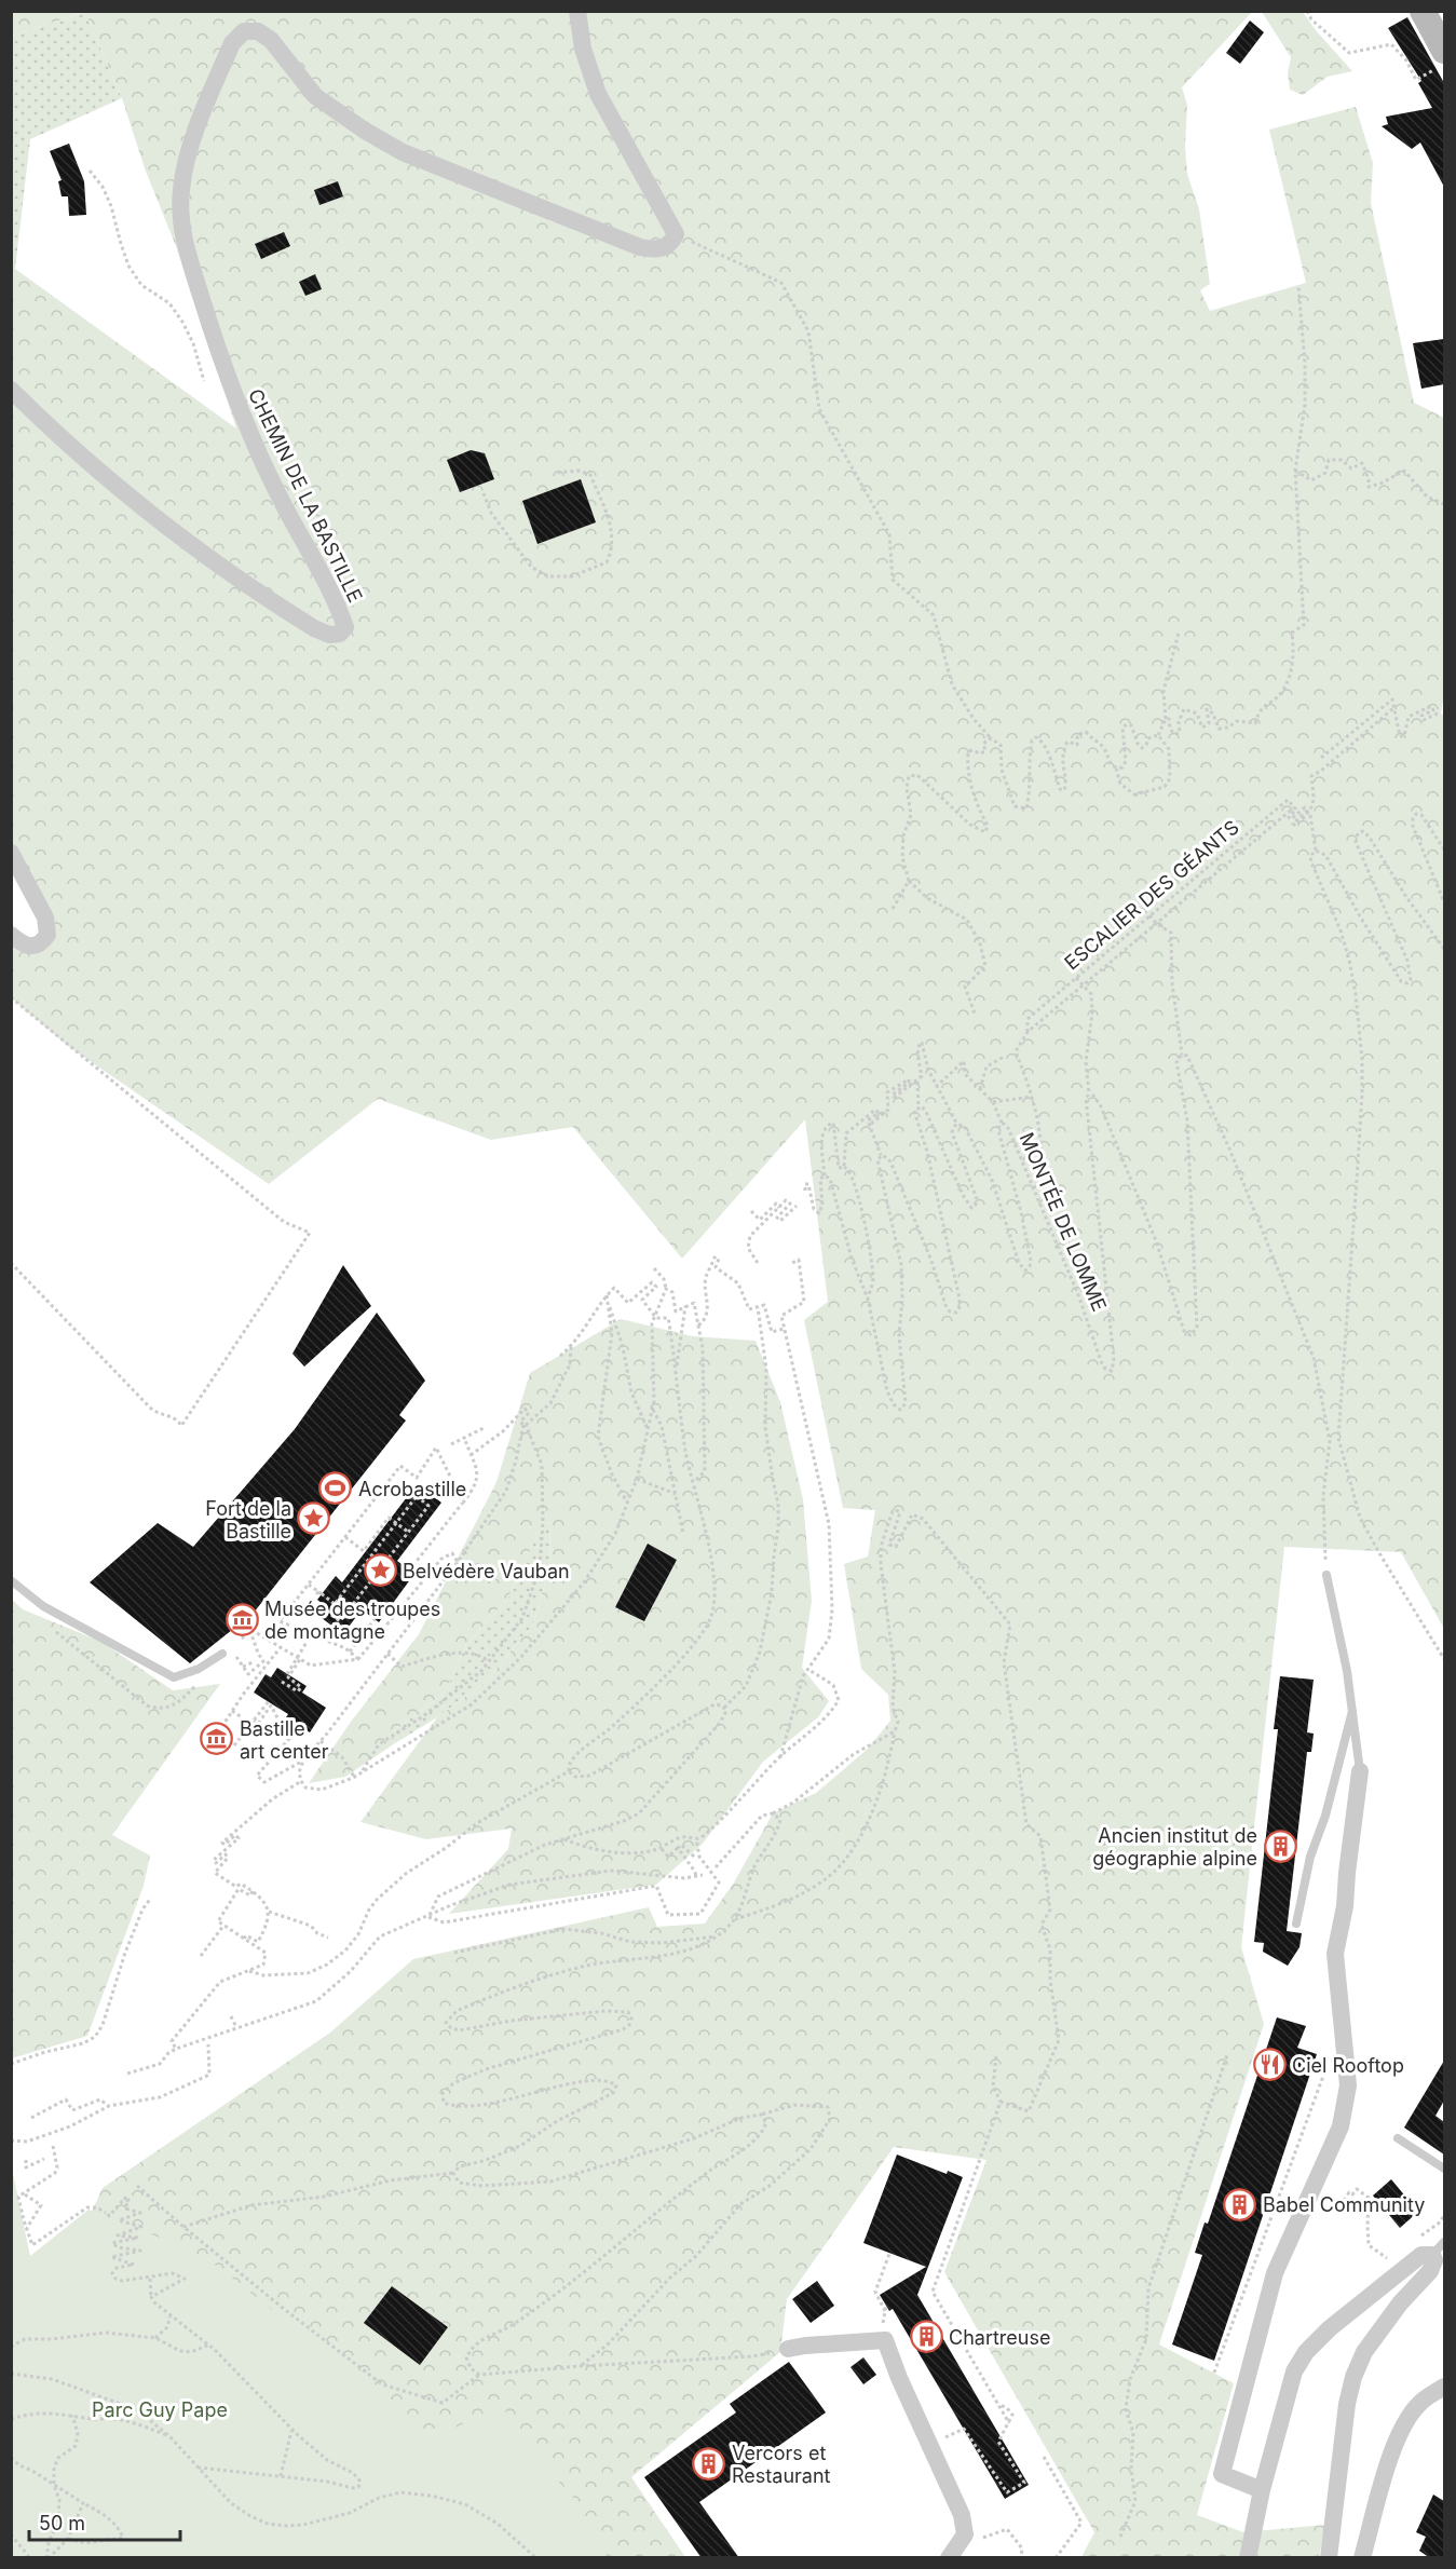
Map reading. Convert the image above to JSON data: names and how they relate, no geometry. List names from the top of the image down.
{
  "streets": {
    "street": ["CHEMIN DE LA BASTILLE"],
    "path": ["ESCALIER DES GÉANTS", "MONTÉE DE LOMME"]
  },
  "parks": ["Parc Guy Pape"],
  "places": {
    "sports": ["Acrobastille"],
    "place": ["Fort de la Bastille", "Belvédère Vauban"],
    "museum": ["Musée des troupes de montagne", "Bastille art center"],
    "building": [
      "Ancien institut de géographie alpine",
      "Babel Community",
      "Chartreuse",
      "Vercors et Restaurant"
    ],
    "restaurant": ["Ciel Rooftop"]
  },
  "scale_bar": "50 m"
}
